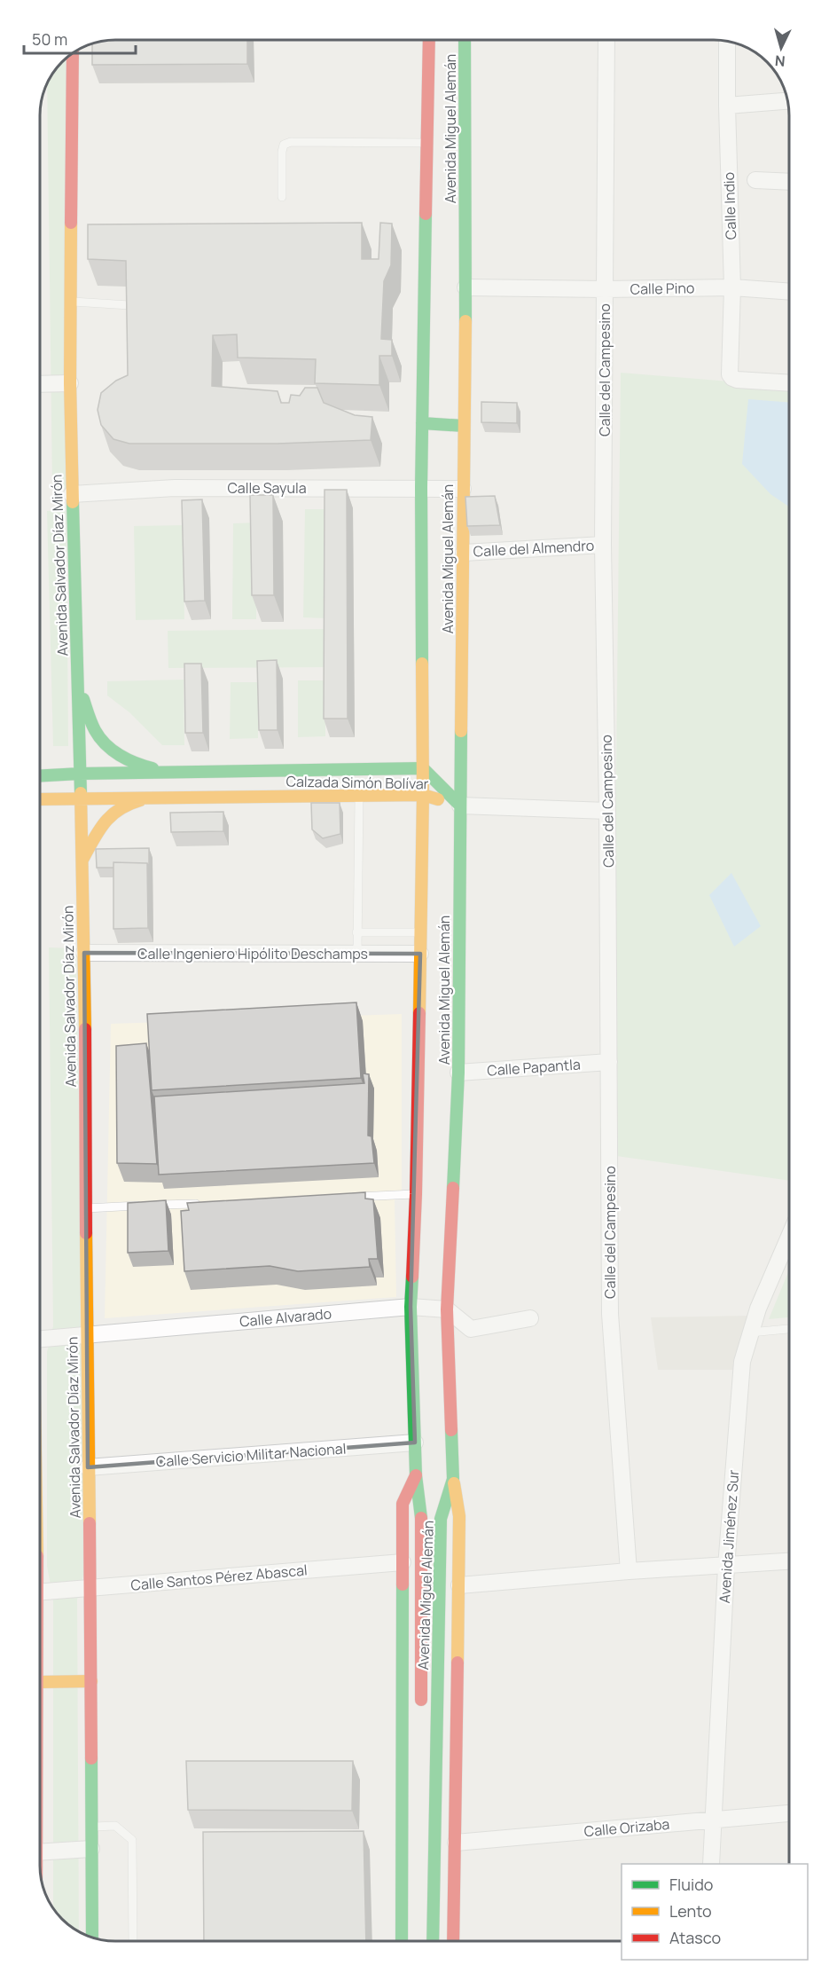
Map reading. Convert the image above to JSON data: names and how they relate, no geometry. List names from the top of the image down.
{
  "streets": {
    "main road": ["Avenida Miguel Alemán", "Avenida Salvador Díaz Mirón", "Calzada Simón Bolívar"],
    "street": [
      "Calle Indio",
      "Calle Pino",
      "Calle del Campesino",
      "Calle Sayula",
      "Calle del Almendro",
      "Calle Ingeniero Hipólito Deschamps",
      "Calle Papantla",
      "Calle Alvarado",
      "Calle Servicio Militar Nacional",
      "Avenida Jiménez Sur",
      "Calle Santos Pérez Abascal",
      "Calle Orizaba"
    ]
  },
  "crossings": [
    ["Avenida Miguel Alemán", "Calle Pino"],
    ["Avenida Miguel Alemán", "Calle Sayula"],
    ["Avenida Miguel Alemán", "Calle del Almendro"],
    ["Avenida Miguel Alemán", "Calzada Simón Bolívar"],
    ["Avenida Miguel Alemán", "Calle Ingeniero Hipólito Deschamps"],
    ["Avenida Miguel Alemán", "Calle Papantla"],
    ["Avenida Miguel Alemán", "Calle Alvarado"],
    ["Avenida Miguel Alemán", "Calle Servicio Militar Nacional"],
    ["Calle Indio", "Calle Pino"],
    ["Calle Pino", "Calle del Campesino"],
    ["Calle del Campesino", "Calle del Almendro"],
    ["Calle del Campesino", "Calle Papantla"],
    ["Calle Sayula", "Avenida Salvador Díaz Mirón"],
    ["Avenida Salvador Díaz Mirón", "Calzada Simón Bolívar"],
    ["Avenida Salvador Díaz Mirón", "Calle Ingeniero Hipólito Deschamps"],
    ["Avenida Salvador Díaz Mirón", "Calle Alvarado"],
    ["Avenida Salvador Díaz Mirón", "Calle Servicio Militar Nacional"],
    ["Avenida Salvador Díaz Mirón", "Calle Santos Pérez Abascal"],
    ["Avenida Jiménez Sur", "Calle Orizaba"]
  ],
  "legend": ["Fluido", "Lento", "Atasco"],
  "scale_bar": "50 m",
  "north": "bottom"
}
